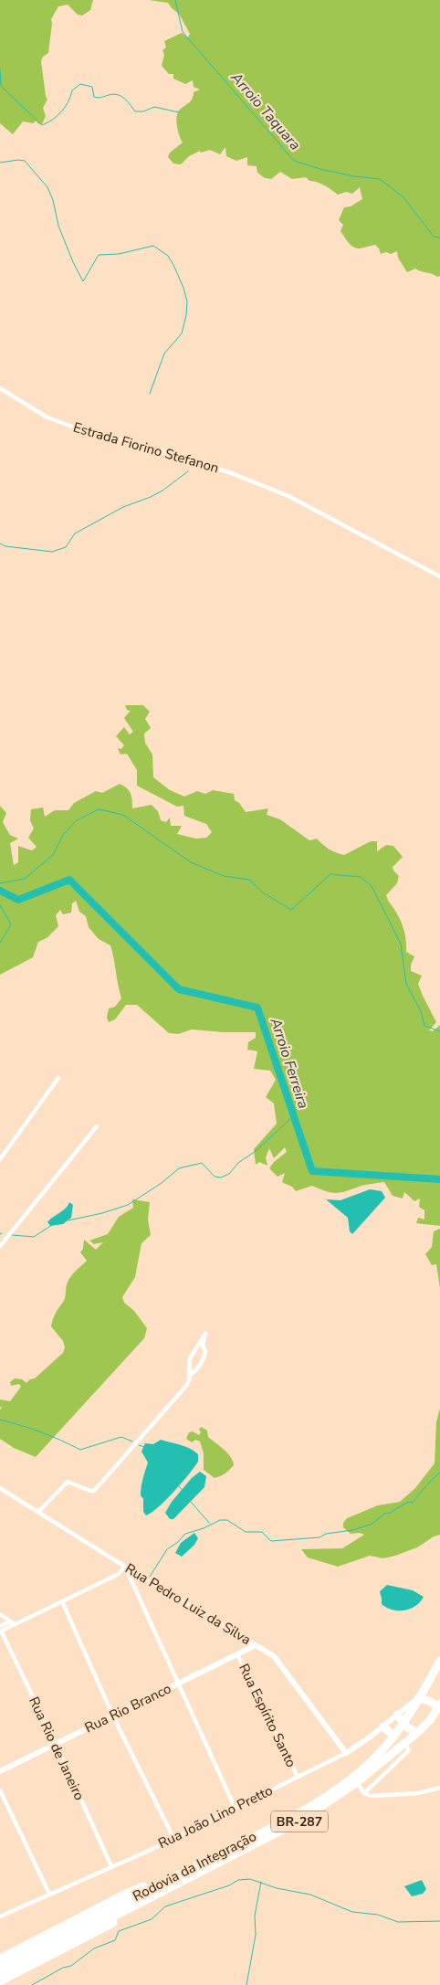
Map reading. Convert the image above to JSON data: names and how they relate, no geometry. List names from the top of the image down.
{
  "streets": {
    "highway": ["BR-287", "Rodovia da Integração"],
    "street": [
      "Estrada Fiorino Stefanon",
      "Rua Pedro Luiz da Silva",
      "Rua Rio Branco",
      "Rua Espírito Santo",
      "Rua Rio de Janeiro",
      "Rua João Lino Pretto"
    ]
  },
  "crossings": [
    ["Rua Pedro Luiz da Silva", "Rua Rio Branco"],
    ["Rua Pedro Luiz da Silva", "Rua João Lino Pretto"],
    ["Rua Rio Branco", "Rua Espírito Santo"],
    ["Rua Rio Branco", "Rua Rio de Janeiro"],
    ["Rua Espírito Santo", "Rua João Lino Pretto"],
    ["Rua Rio de Janeiro", "Rua João Lino Pretto"],
    ["Rua João Lino Pretto", "Rodovia da Integração"],
    ["BR-287", "Rodovia da Integração"]
  ],
  "water": ["Arroio Taquara", "Arroio Ferreira"]
}
